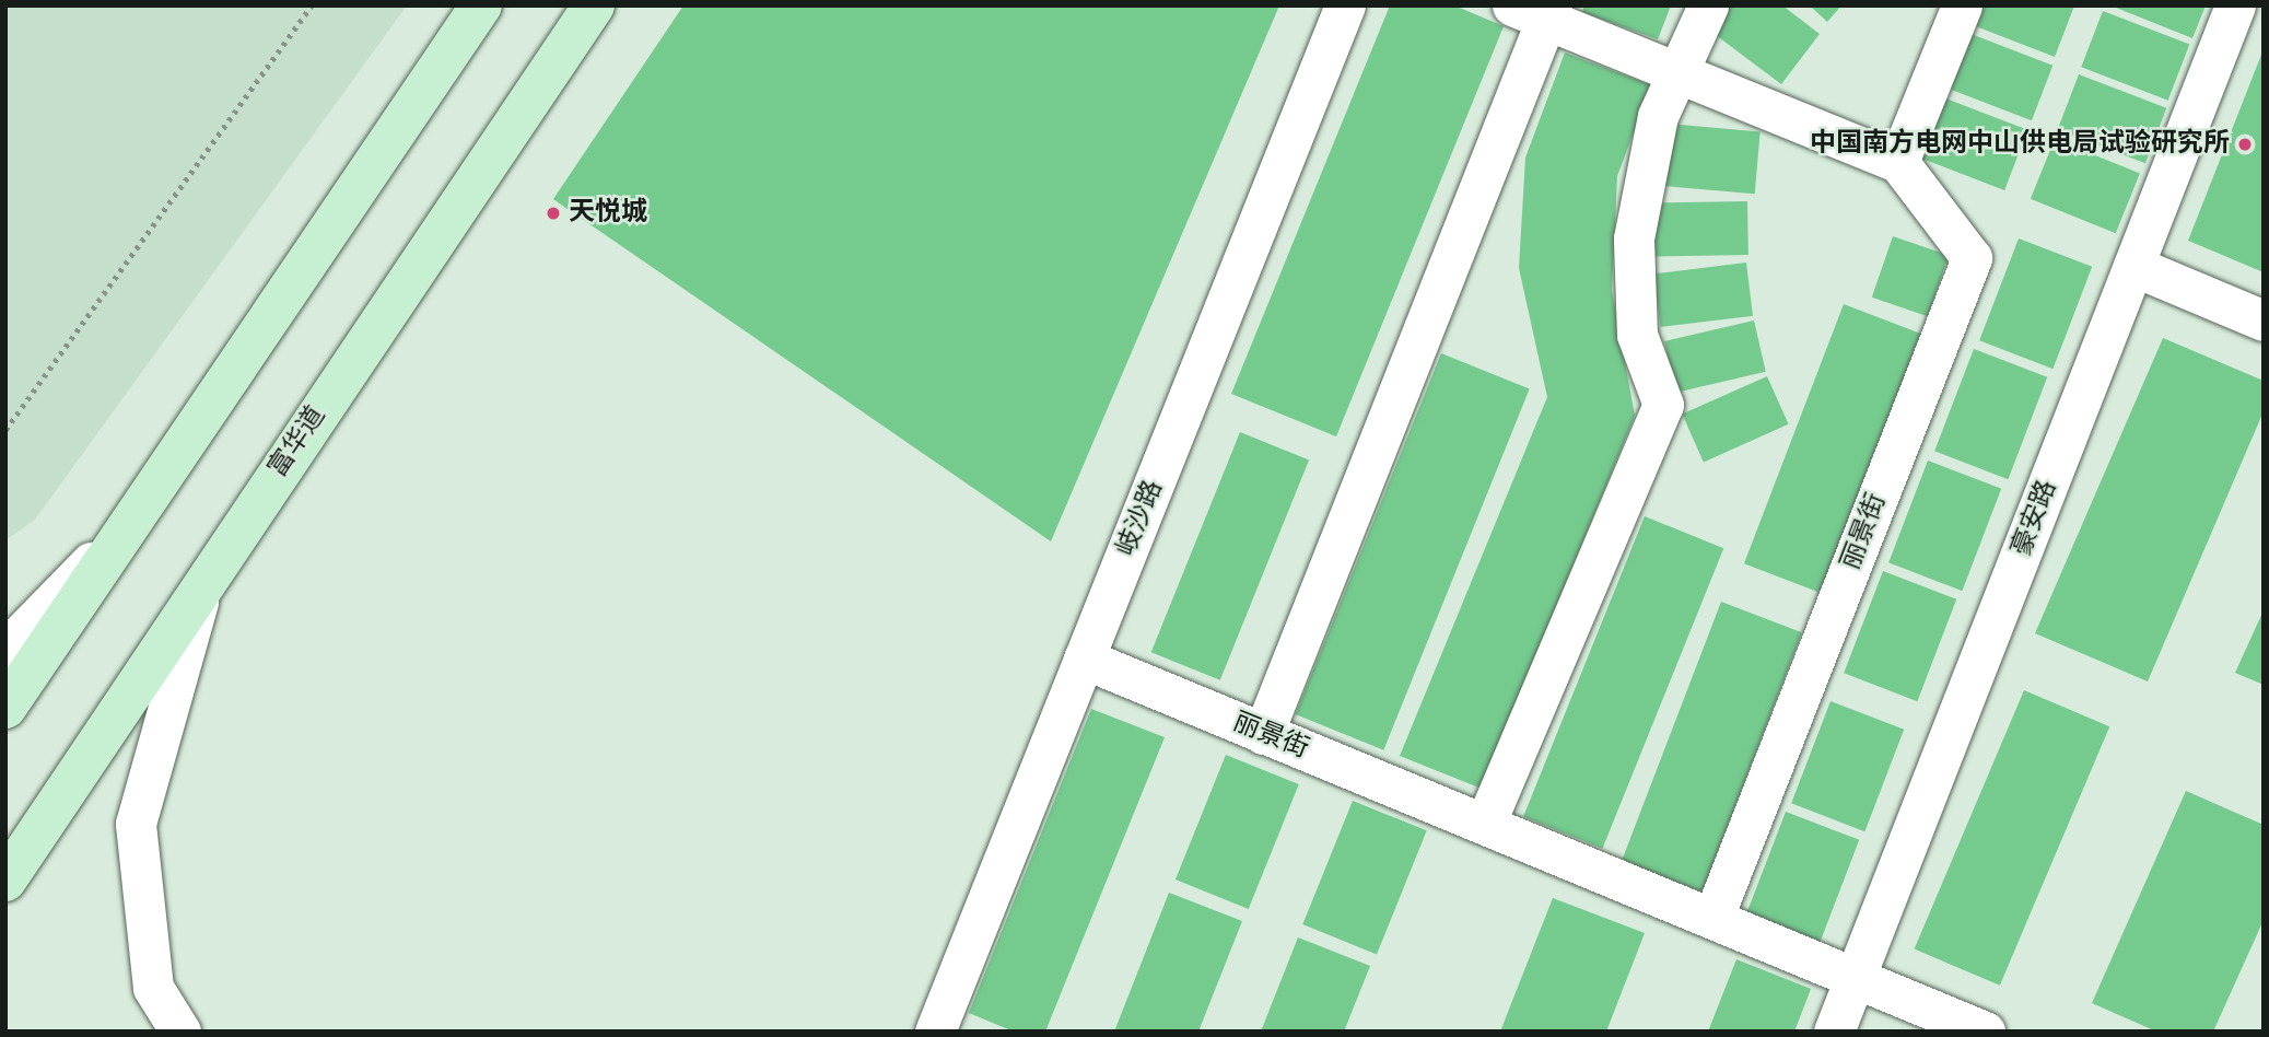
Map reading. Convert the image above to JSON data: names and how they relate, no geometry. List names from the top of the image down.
{
  "streets": {
    "main road": ["富华道"],
    "street": ["岐沙路", "豪安路", "丽景街"]
  },
  "crossings": [
    ["岐沙路", "丽景街"],
    ["豪安路", "丽景街"]
  ],
  "places": ["中国南方电网中山供电局试验研究所", "天悦城"]
}
